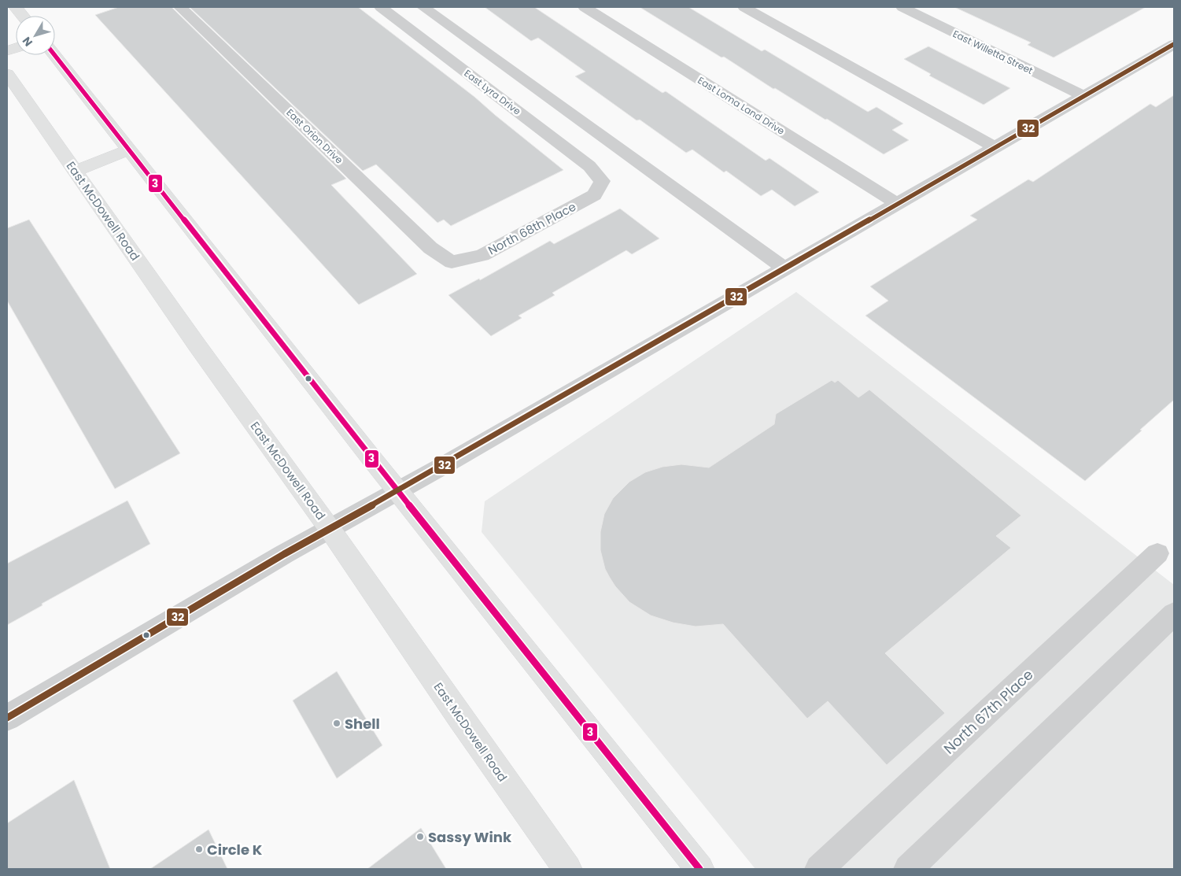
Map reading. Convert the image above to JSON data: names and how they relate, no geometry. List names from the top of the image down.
{
  "streets": {
    "main road": ["East McDowell Road"],
    "street": [
      "East Willetta Street",
      "East Lyra Drive",
      "East Loma Land Drive",
      "East Orion Drive",
      "North 68th Place",
      "North 67th Place"
    ]
  },
  "crossings": [
    ["East Lyra Drive", "North 68th Place"],
    ["East Orion Drive", "North 68th Place"]
  ],
  "places": ["Shell", "Sassy Wink", "Circle K"],
  "lines": ["transit line 32", "transit line 3"],
  "north": "bottom left"
}
